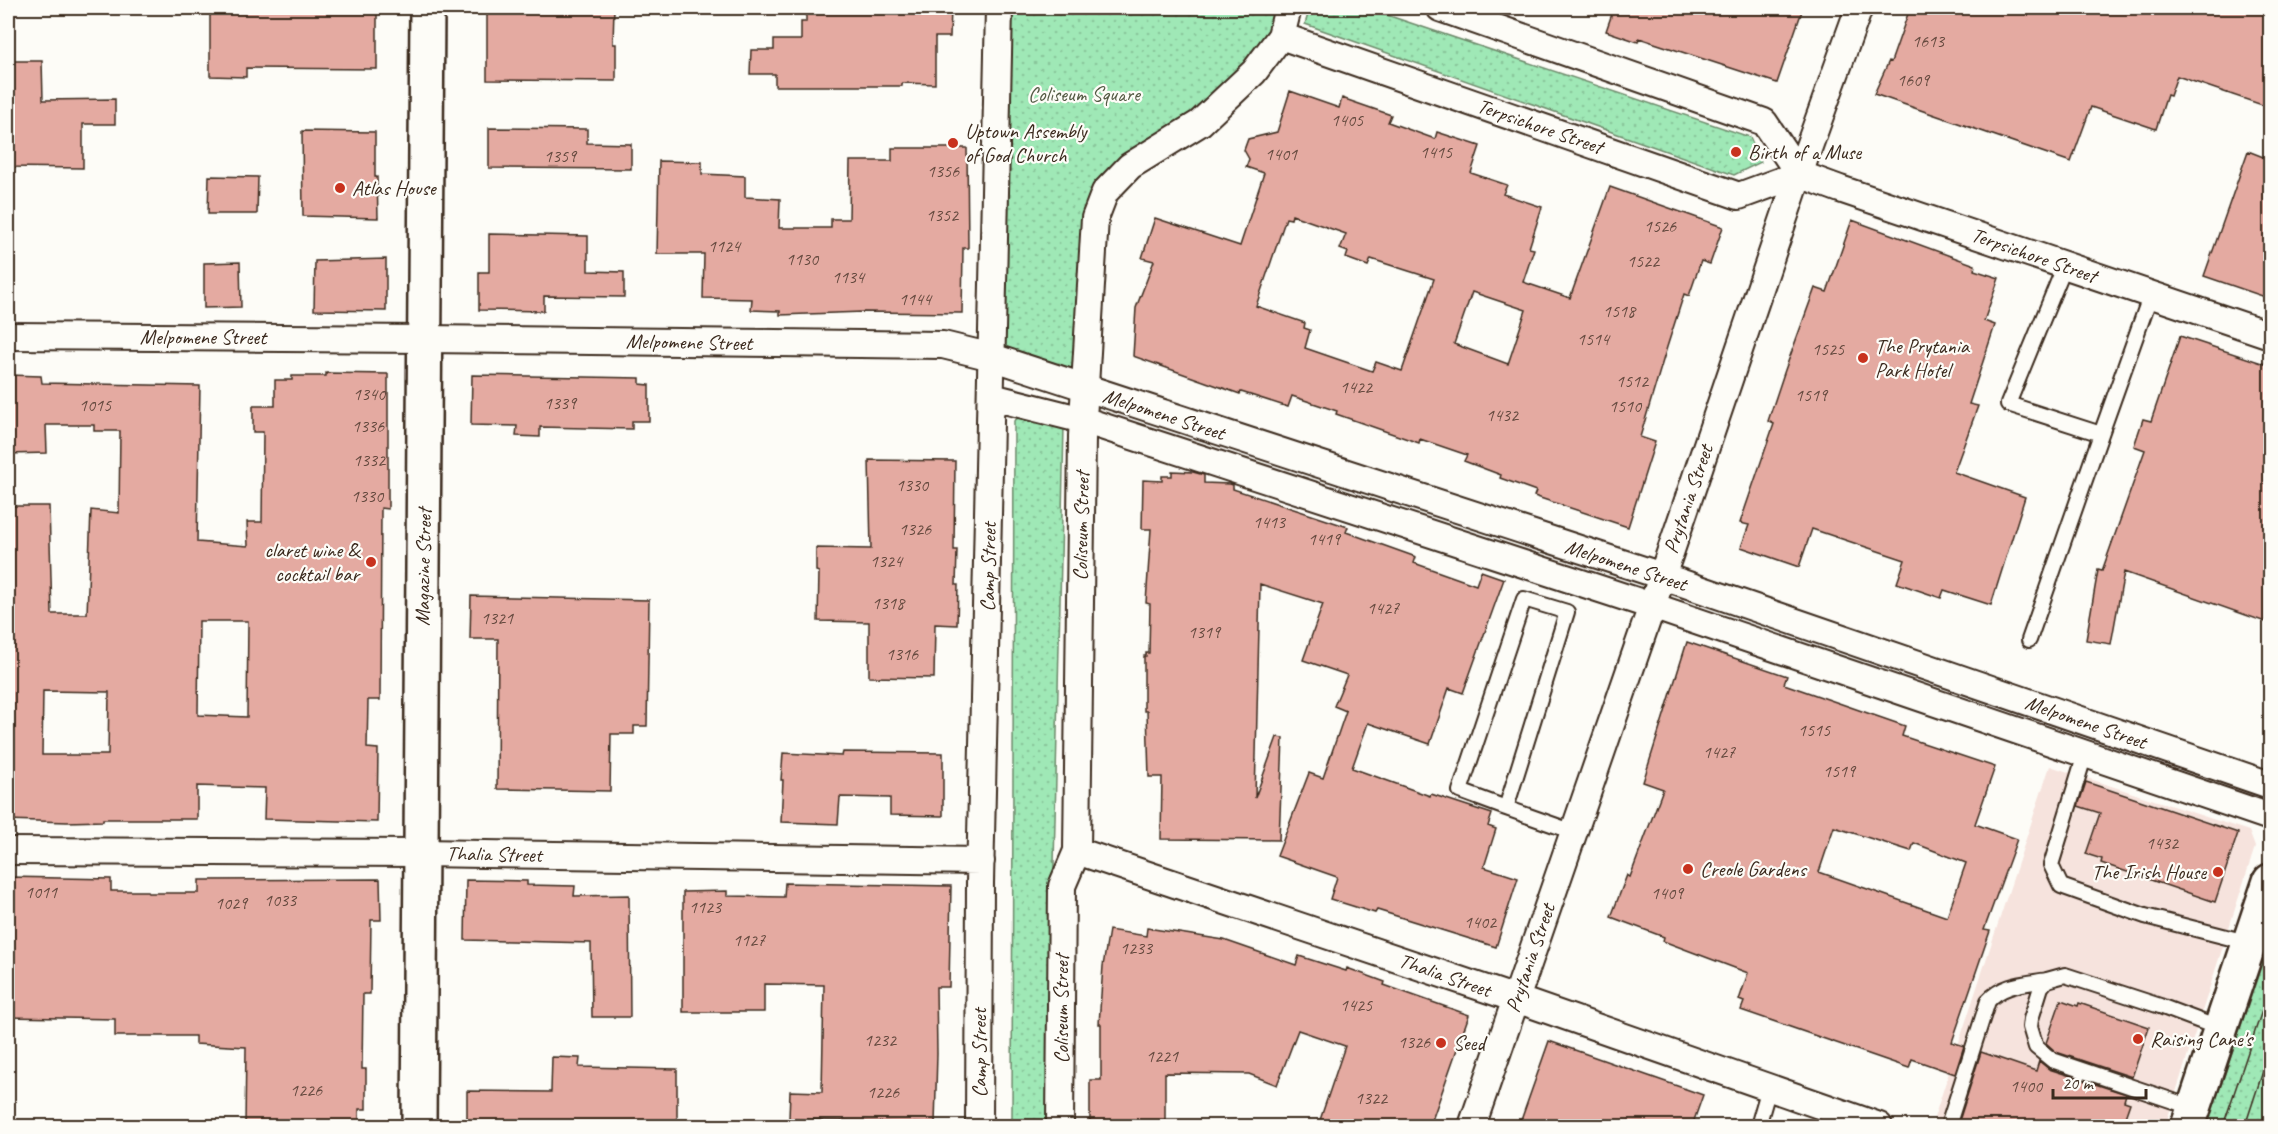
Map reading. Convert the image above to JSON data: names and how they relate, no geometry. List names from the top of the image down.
{
  "streets": {
    "street": [
      "Terpsichore Street",
      "Melpomene Street",
      "Prytania Street",
      "Coliseum Street",
      "Magazine Street",
      "Camp Street",
      "Thalia Street"
    ]
  },
  "crossings": [
    ["Terpsichore Street", "Prytania Street"],
    ["Terpsichore Street", "Coliseum Street"],
    ["Melpomene Street", "Prytania Street"],
    ["Melpomene Street", "Coliseum Street"],
    ["Melpomene Street", "Magazine Street"],
    ["Melpomene Street", "Camp Street"],
    ["Prytania Street", "Thalia Street"],
    ["Coliseum Street", "Thalia Street"],
    ["Magazine Street", "Thalia Street"],
    ["Camp Street", "Thalia Street"]
  ],
  "parks": ["Coliseum Square"],
  "places": [
    "Uptown Assembly of God Church",
    "Birth of a Muse",
    "Atlas House",
    "The Prytania Park Hotel",
    "claret wine & cocktail bar",
    "Creole Gardens",
    "The Irish House",
    "Raising Cane's",
    "Seed"
  ],
  "house_numbers": [
    "1613",
    "1609",
    "1405",
    "1415",
    "1401",
    "1359",
    "1356",
    "1352",
    "1526",
    "1124",
    "1130",
    "1522",
    "1134",
    "1144",
    "1518",
    "1514",
    "1525",
    "1512",
    "1422",
    "1340",
    "1519",
    "1339",
    "1015",
    "1510",
    "1432",
    "1336",
    "1332",
    "1330",
    "1330",
    "1413",
    "1326",
    "1419",
    "1324",
    "1318",
    "1427",
    "1321",
    "1319",
    "1316",
    "1515",
    "1427",
    "1519",
    "1432",
    "1011",
    "1409",
    "1033",
    "1029",
    "1123",
    "1402",
    "1127",
    "1233",
    "1425",
    "1232",
    "1326",
    "1221",
    "1400",
    "1226",
    "1226",
    "1322"
  ],
  "scale_bar": "20 m"
}
